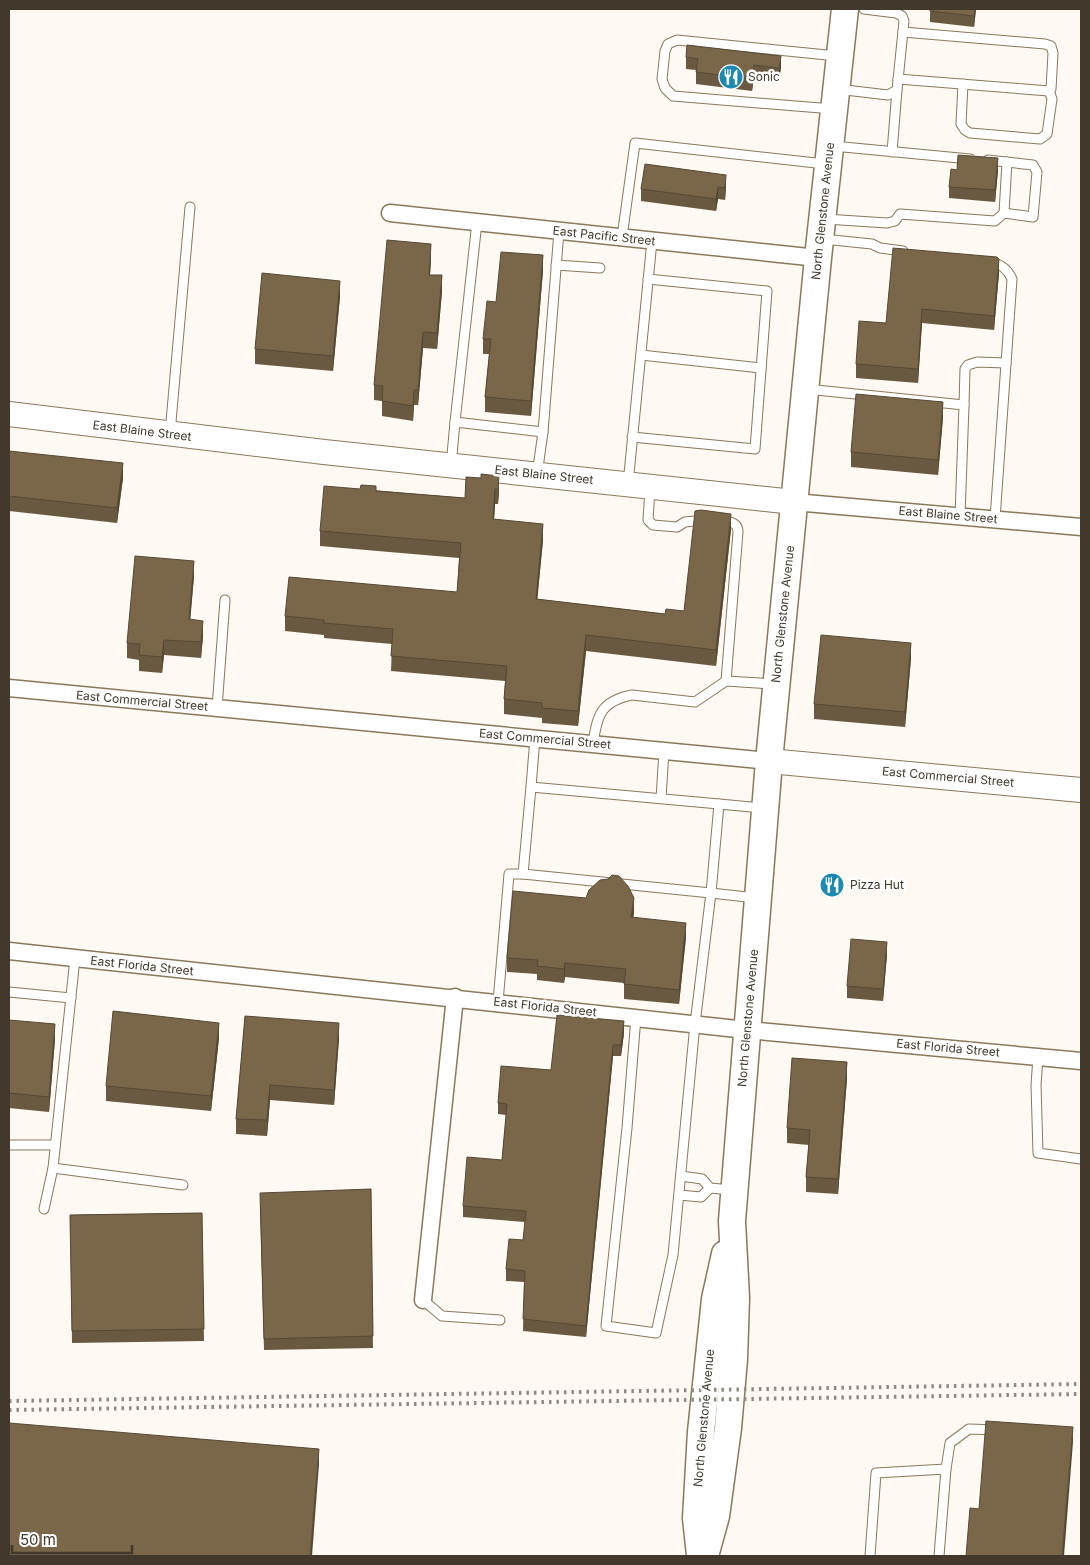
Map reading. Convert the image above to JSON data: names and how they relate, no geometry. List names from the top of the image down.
{
  "streets": {
    "main road": ["North Glenstone Avenue"],
    "street": [
      "East Pacific Street",
      "East Blaine Street",
      "East Commercial Street",
      "East Florida Street"
    ]
  },
  "crossings": [
    ["North Glenstone Avenue", "East Pacific Street"],
    ["North Glenstone Avenue", "East Blaine Street"],
    ["North Glenstone Avenue", "East Commercial Street"],
    ["North Glenstone Avenue", "East Florida Street"]
  ],
  "places": {
    "restaurant": ["Sonic", "Pizza Hut"]
  },
  "scale_bar": "50 m"
}
